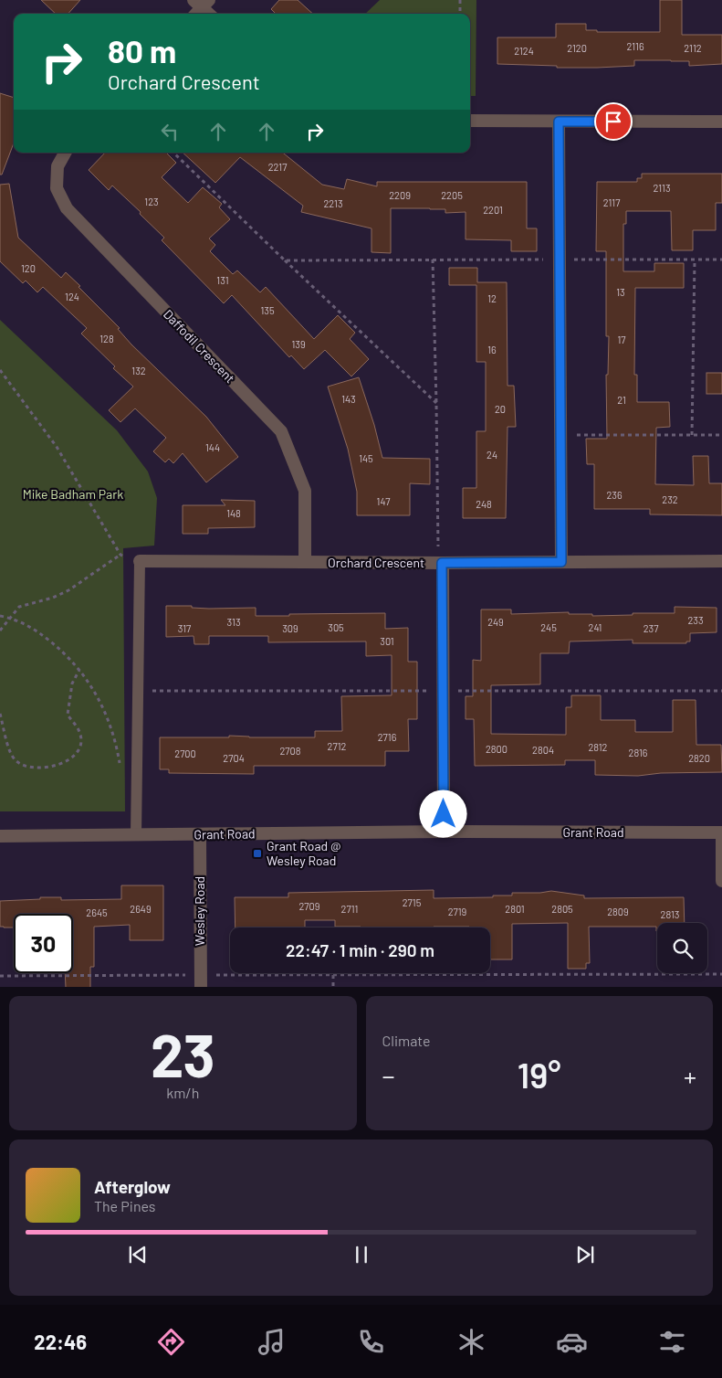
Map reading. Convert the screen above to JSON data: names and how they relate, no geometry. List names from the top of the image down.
{
  "streets": {
    "street": [
      "Daffodil Crescent",
      "Orchard Crescent",
      "Grant Road",
      "Wesley Road"
    ]
  },
  "crossings": [
    ["Daffodil Crescent", "Orchard Crescent"],
    ["Grant Road", "Wesley Road"]
  ],
  "parks": ["Mike Badham Park"],
  "places": {
    "transit": ["Grant Road @ Wesley Road"]
  },
  "house_numbers": [
    "2116",
    "2120",
    "2112",
    "2124",
    "2217",
    "2113",
    "2209",
    "2205",
    "123",
    "2117",
    "2213",
    "2201",
    "120",
    "131",
    "13",
    "124",
    "12",
    "135",
    "128",
    "17",
    "139",
    "16",
    "132",
    "143",
    "21",
    "20",
    "144",
    "24",
    "145",
    "236",
    "232",
    "147",
    "248",
    "148",
    "233",
    "313",
    "249",
    "305",
    "245",
    "241",
    "317",
    "309",
    "237",
    "301",
    "2716",
    "2712",
    "2812",
    "2800",
    "2804",
    "2708",
    "2816",
    "2700",
    "2704",
    "2820",
    "2715",
    "2709",
    "2649",
    "2711",
    "2801",
    "2805",
    "2719",
    "2809",
    "2645",
    "2813"
  ],
  "page": {
    "turn": ["80 m", "Orchard Crescent"],
    "limit": "30",
    "trip": "22:47 · 1 min · 290 m",
    "tile": [
      ["23", "km/h"],
      "Climate"
    ],
    "heat": ["−", "19°", "+"],
    "song": ["Afterglow", "The Pines"],
    "tabs": "22:46"
  }
}
